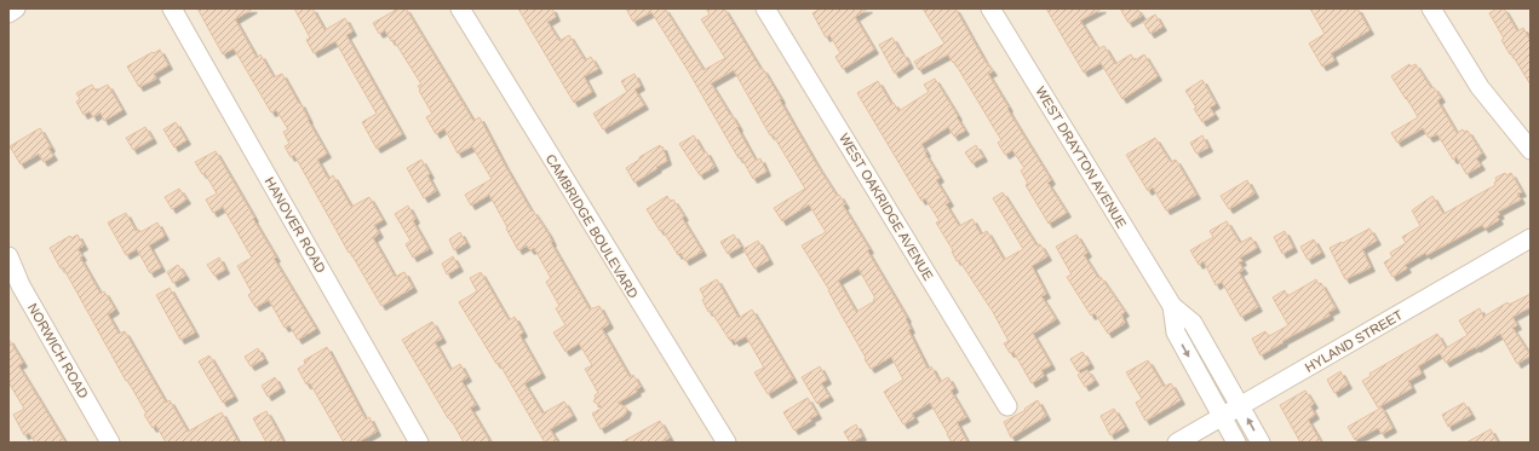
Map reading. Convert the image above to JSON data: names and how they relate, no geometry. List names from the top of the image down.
{
  "streets": {
    "street": [
      "WEST DRAYTON AVENUE",
      "WEST OAKRIDGE AVENUE",
      "HANOVER ROAD",
      "CAMBRIDGE BOULEVARD",
      "HYLAND STREET",
      "NORWICH ROAD"
    ]
  },
  "crossings": [
    ["WEST DRAYTON AVENUE", "HYLAND STREET"]
  ]
}
